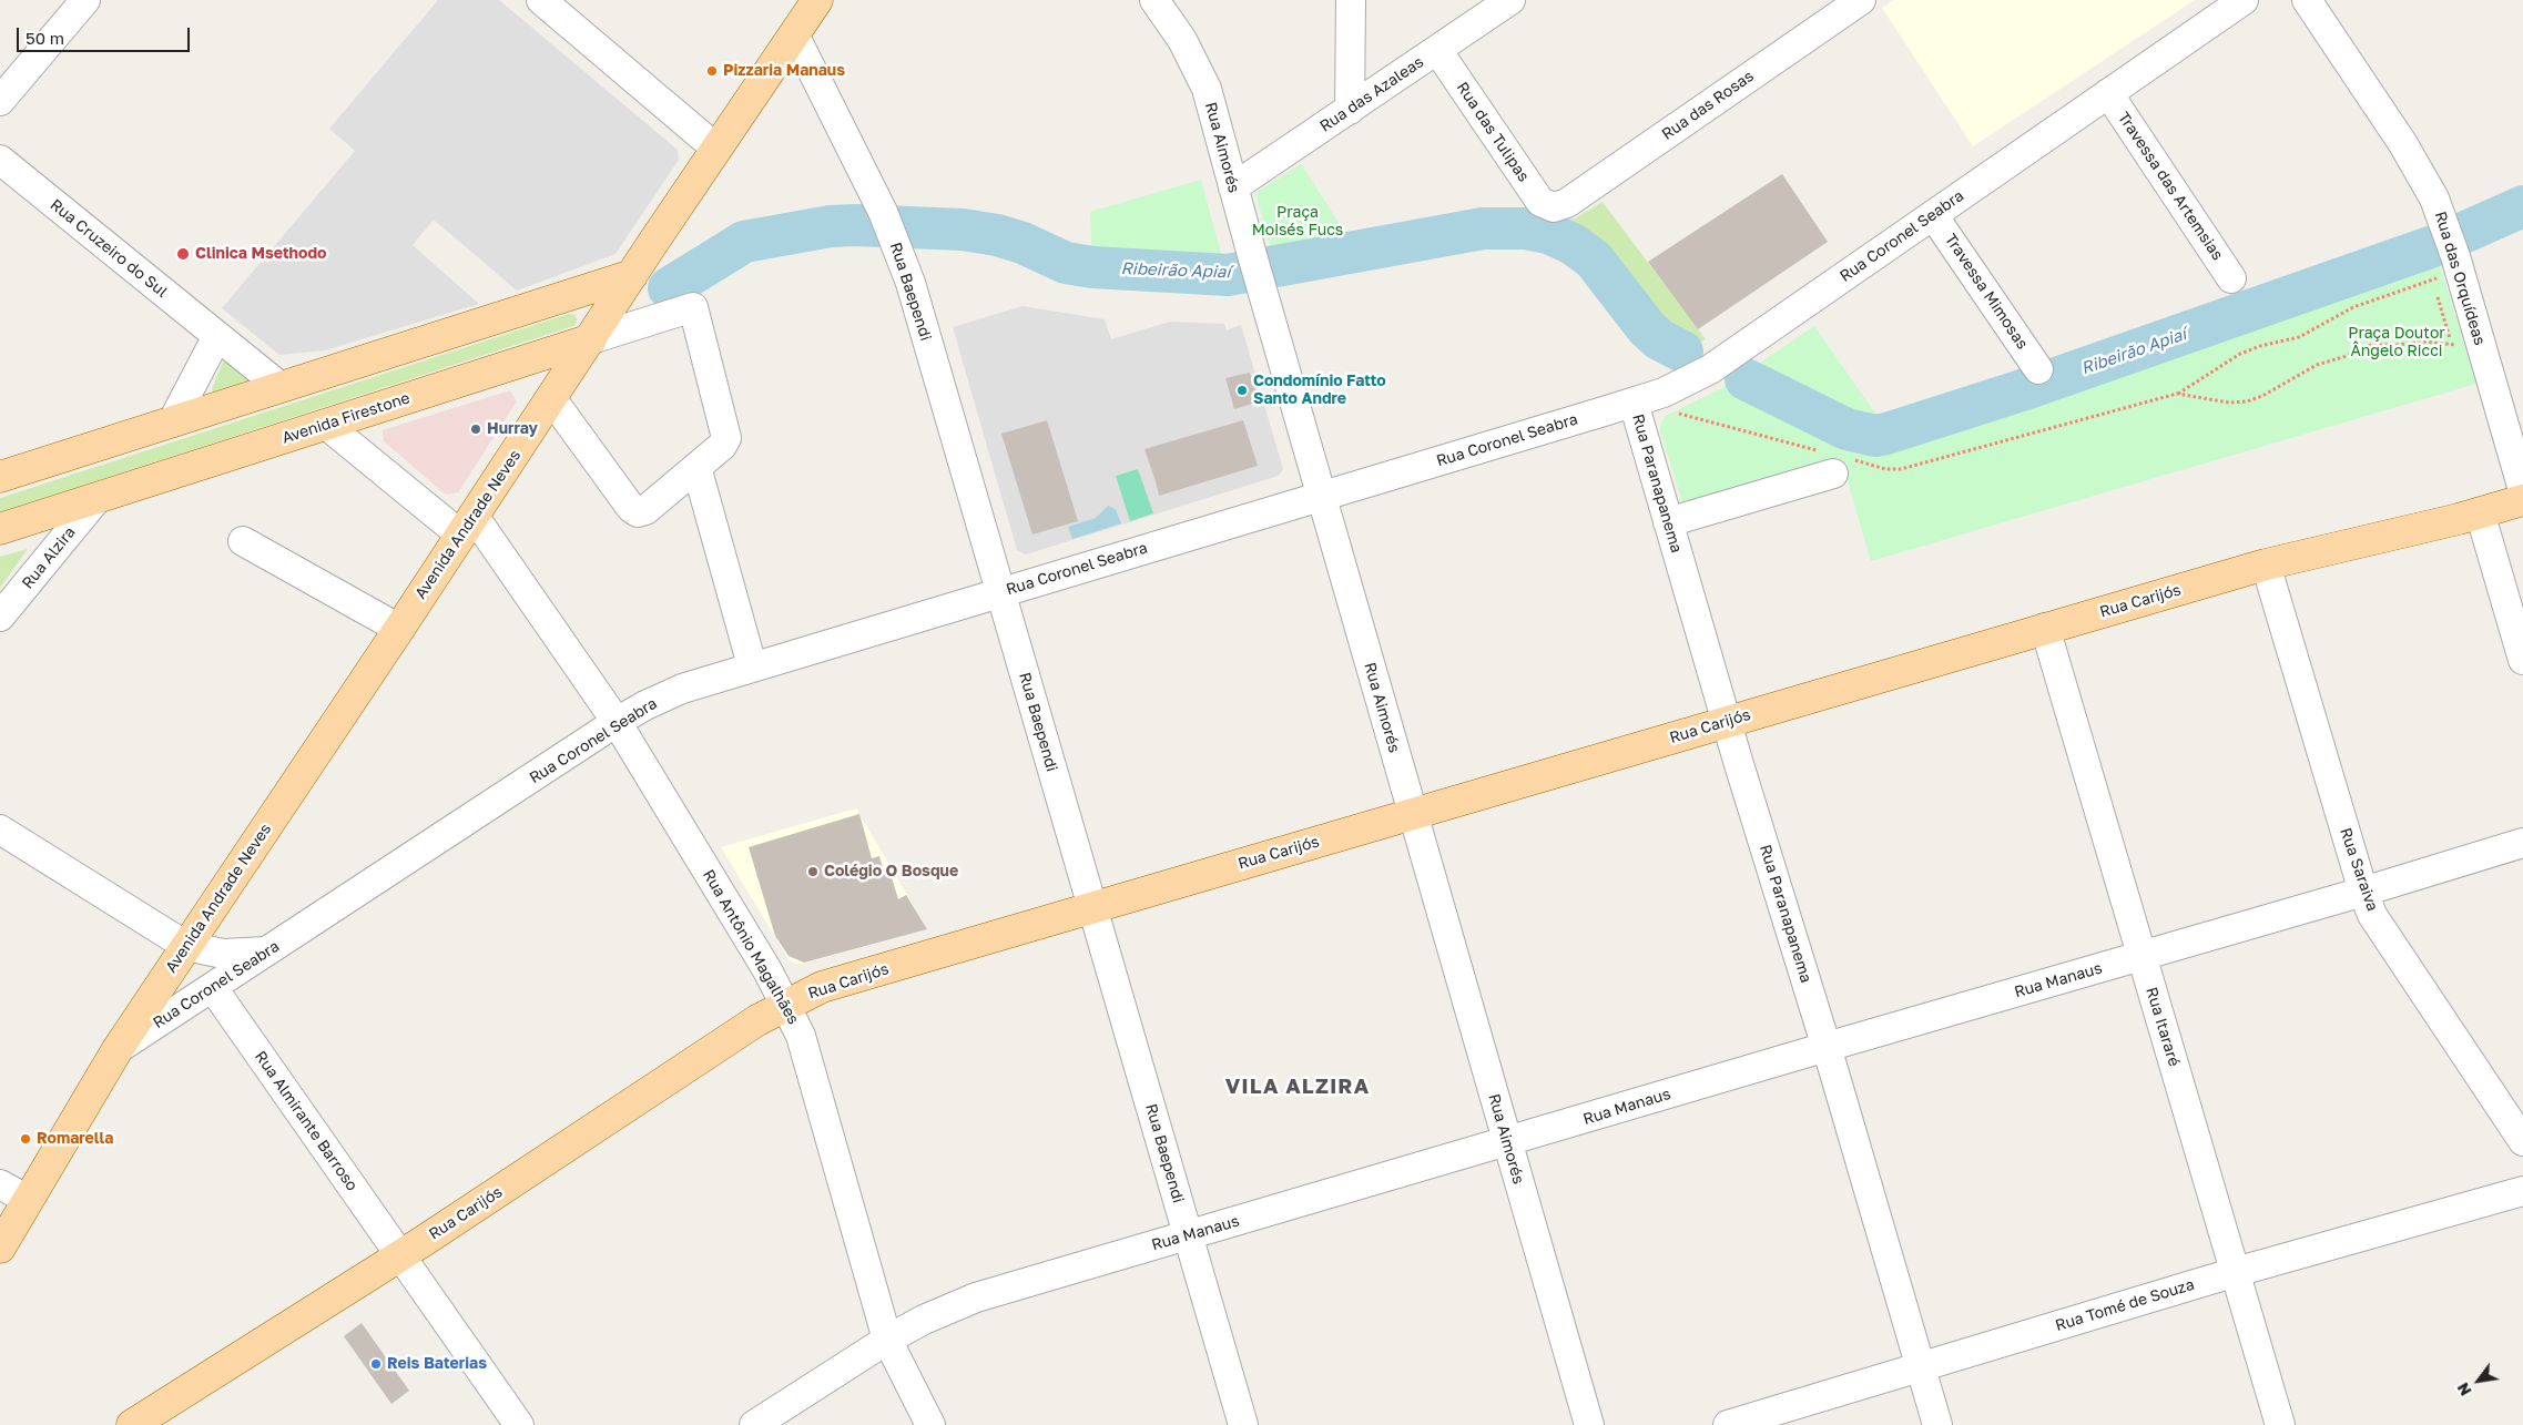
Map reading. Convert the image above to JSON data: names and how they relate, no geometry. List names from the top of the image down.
{
  "streets": {
    "main road": [
      "Rua Coronel Seabra",
      "Avenida Firestone",
      "Avenida Andrade Neves",
      "Rua Carijós"
    ],
    "street": [
      "Rua das Azaleas",
      "Rua das Rosas",
      "Rua das Tulipas",
      "Rua Aimorés",
      "Travessa das Artemsias",
      "Rua Cruzeiro do Sul",
      "Rua das Orquídeas",
      "Rua Baependi",
      "Travessa Mimosas",
      "Rua Paranapanema",
      "Rua Alzira",
      "Rua Saraiva",
      "Rua Antônio Magalhães",
      "Rua Manaus",
      "Rua Itararé",
      "Rua Almirante Barroso",
      "Rua Tomé de Souza"
    ]
  },
  "crossings": [
    ["Rua das Azaleas", "Rua das Tulipas"],
    ["Rua das Azaleas", "Rua Aimorés"],
    ["Rua das Rosas", "Rua das Tulipas"],
    ["Rua Aimorés", "Rua Coronel Seabra"],
    ["Rua Aimorés", "Rua Carijós"],
    ["Rua Aimorés", "Rua Manaus"],
    ["Travessa das Artemsias", "Rua Coronel Seabra"],
    ["Rua Coronel Seabra", "Rua Baependi"],
    ["Rua Coronel Seabra", "Travessa Mimosas"],
    ["Rua Coronel Seabra", "Rua Paranapanema"],
    ["Rua Coronel Seabra", "Avenida Andrade Neves"],
    ["Rua Coronel Seabra", "Rua Antônio Magalhães"],
    ["Rua Coronel Seabra", "Rua Almirante Barroso"],
    ["Rua Baependi", "Avenida Andrade Neves"],
    ["Rua Baependi", "Rua Carijós"],
    ["Rua Baependi", "Rua Manaus"],
    ["Avenida Firestone", "Avenida Andrade Neves"],
    ["Avenida Firestone", "Rua Alzira"],
    ["Rua Paranapanema", "Rua Carijós"],
    ["Rua Paranapanema", "Rua Manaus"],
    ["Rua Paranapanema", "Rua Tomé de Souza"],
    ["Avenida Andrade Neves", "Rua Antônio Magalhães"],
    ["Rua Carijós", "Rua Saraiva"],
    ["Rua Carijós", "Rua Antônio Magalhães"],
    ["Rua Carijós", "Rua Itararé"],
    ["Rua Carijós", "Rua Almirante Barroso"],
    ["Rua Saraiva", "Rua Manaus"],
    ["Rua Antônio Magalhães", "Rua Manaus"],
    ["Rua Manaus", "Rua Itararé"],
    ["Rua Itararé", "Rua Tomé de Souza"]
  ],
  "districts": ["VILA ALZIRA"],
  "water": ["Ribeirão Apiaí"],
  "parks": ["Praça Moisés Fucs", "Praça Doutor Ângelo Ricci"],
  "places": [
    "Pizzaria Manaus",
    "Clinica Msethodo",
    "Condomínio Fatto Santo Andre",
    "Hurray",
    "Colégio O Bosque",
    "Romarella",
    "Reis Baterias"
  ],
  "scale_bar": "50 m",
  "north": "bottom left"
}
